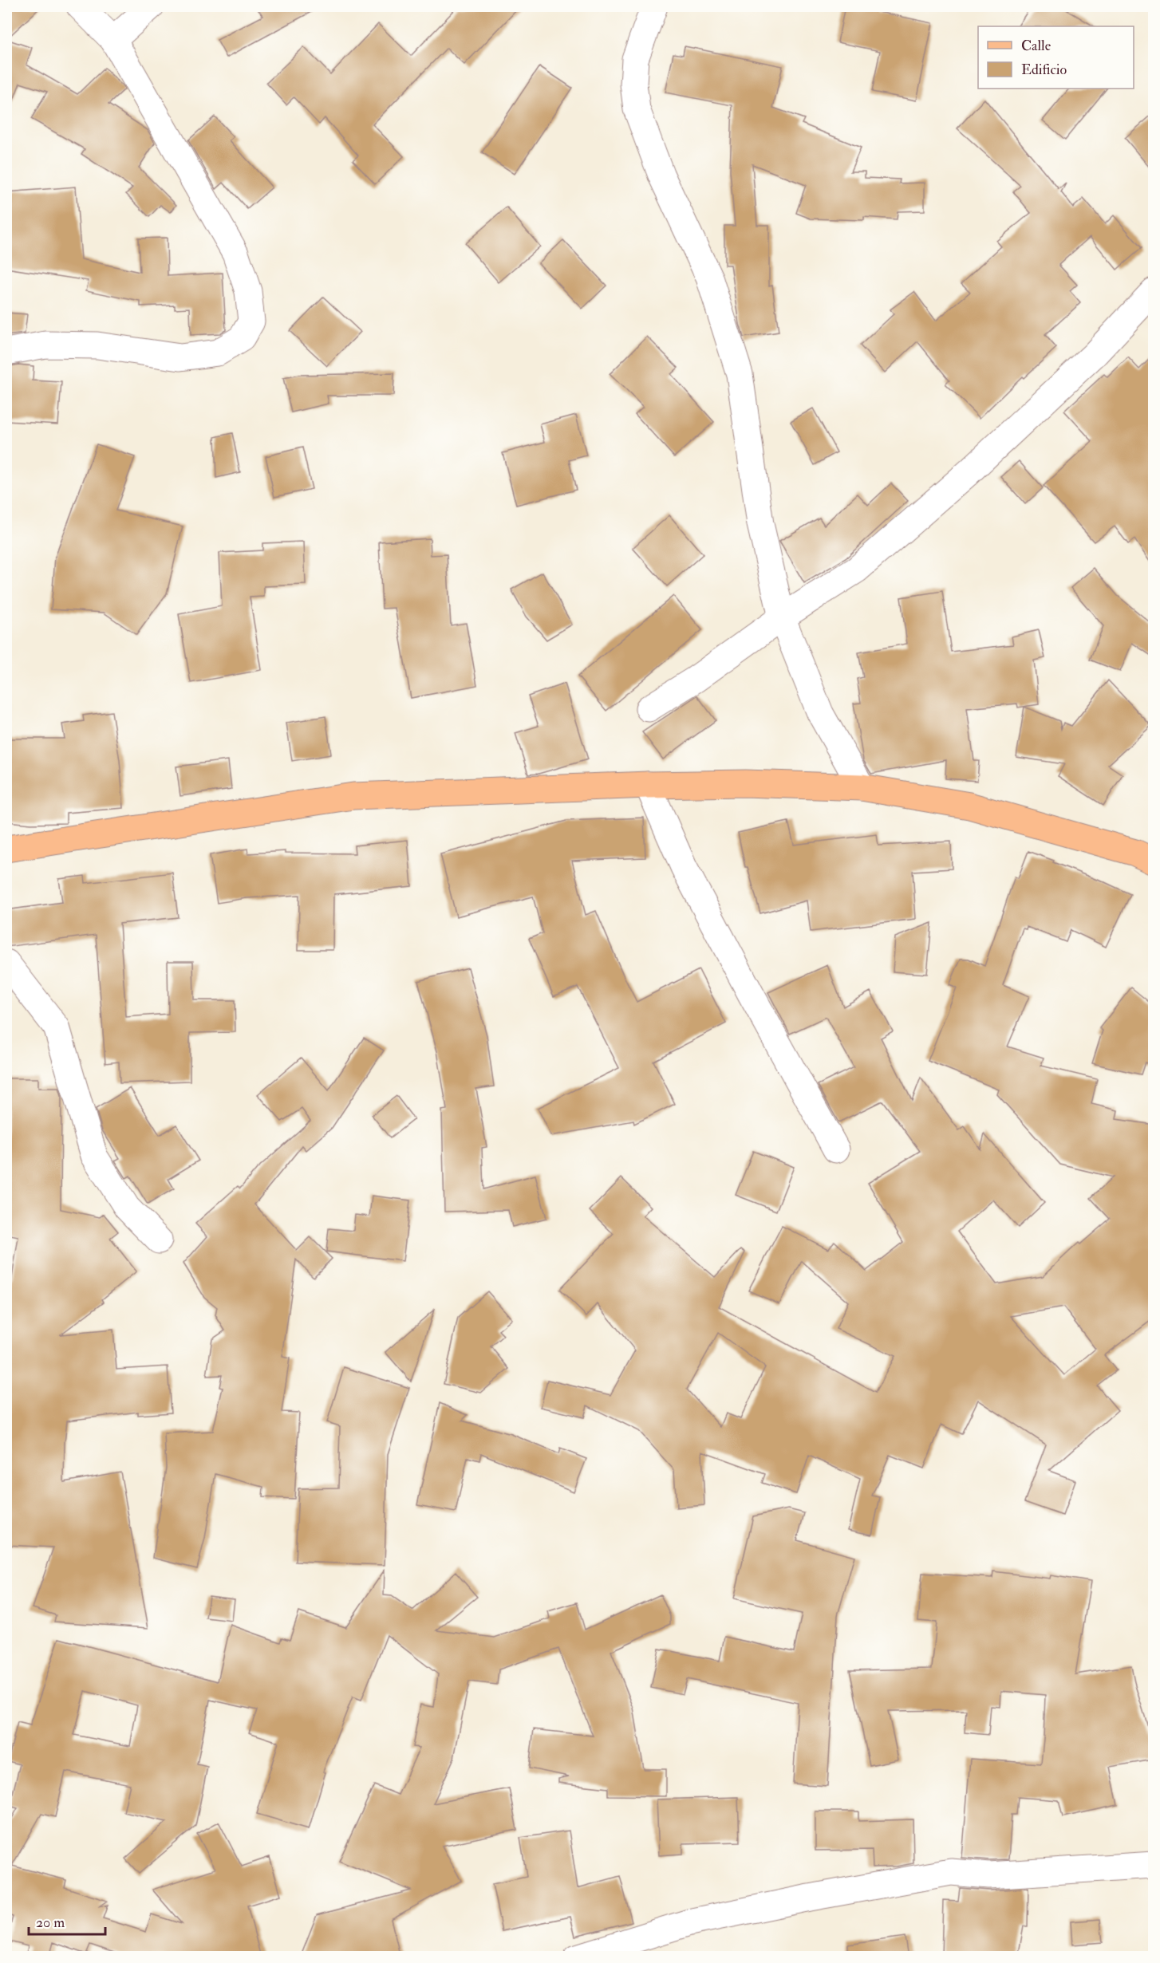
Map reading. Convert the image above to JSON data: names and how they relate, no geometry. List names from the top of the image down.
{
  "legend": ["Calle", "Edificio"],
  "scale_bar": "20 m"
}
